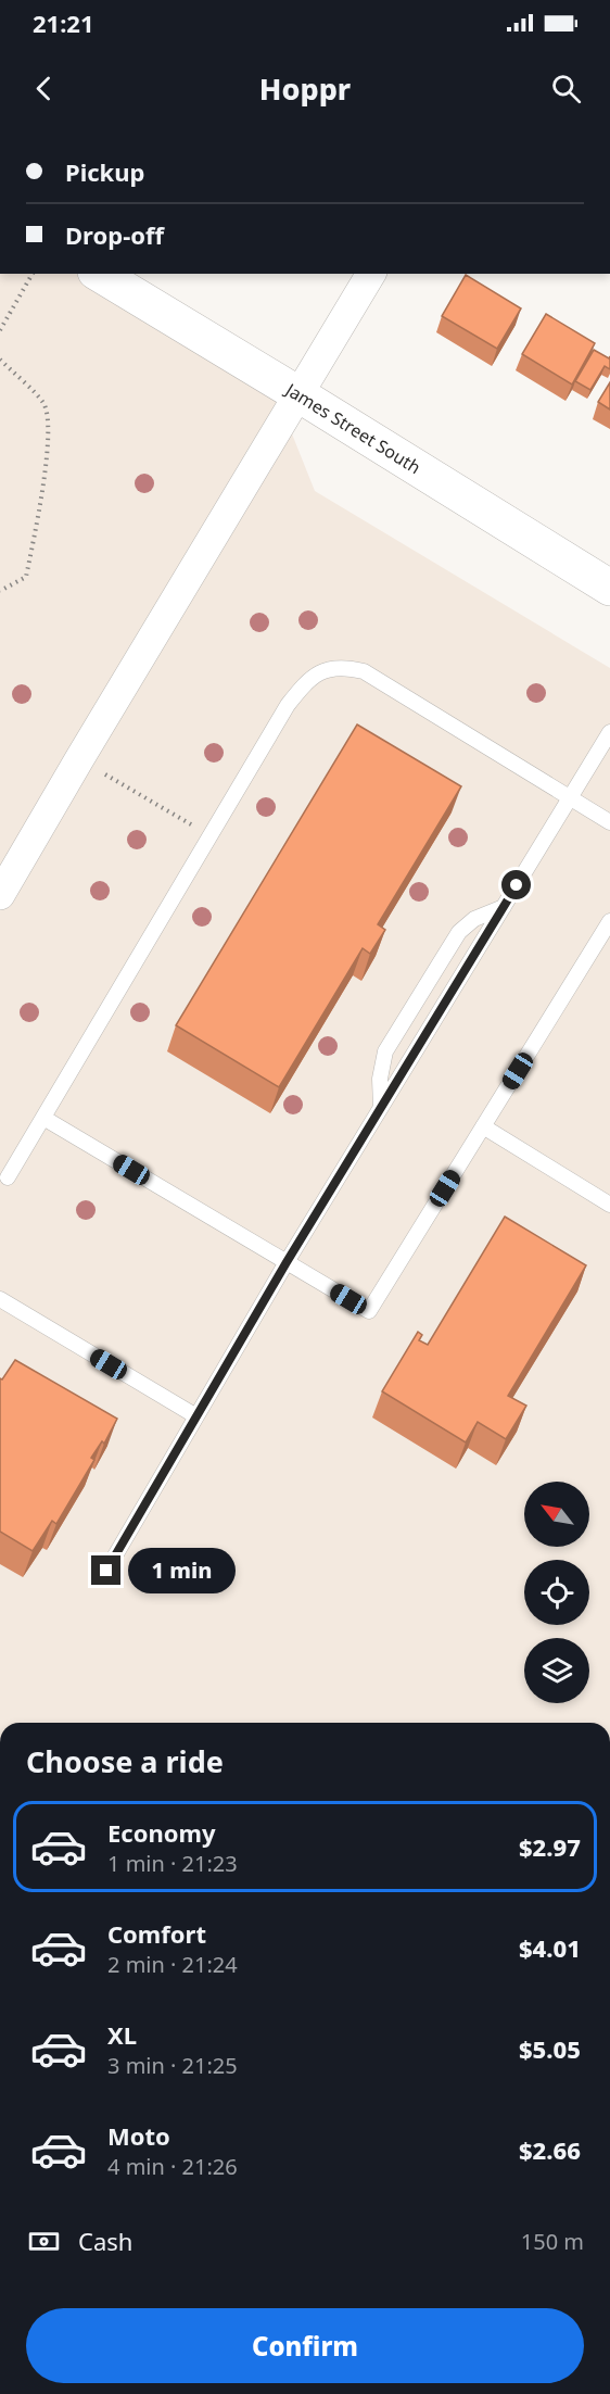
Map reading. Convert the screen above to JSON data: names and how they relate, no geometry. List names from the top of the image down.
{
  "streets": {
    "street": ["James Street South"]
  },
  "north": "top left",
  "page": {
    "status": "21:21",
    "header": "Hoppr",
    "banner": ["Pickup", "Drop-off"],
    "bubble": "1 min",
    "heading": "Choose a ride",
    "list": [
      {
        "name": "Economy",
        "note": "1 min · 21:23",
        "value": "$2.97"
      },
      {
        "name": "Comfort",
        "note": "2 min · 21:24",
        "value": "$4.01"
      },
      {
        "name": "XL",
        "note": "3 min · 21:25",
        "value": "$5.05"
      },
      {
        "name": "Moto",
        "note": "4 min · 21:26",
        "value": "$2.66"
      }
    ],
    "pay": ["Cash", "150 m"],
    "buttons": "Confirm"
  }
}
